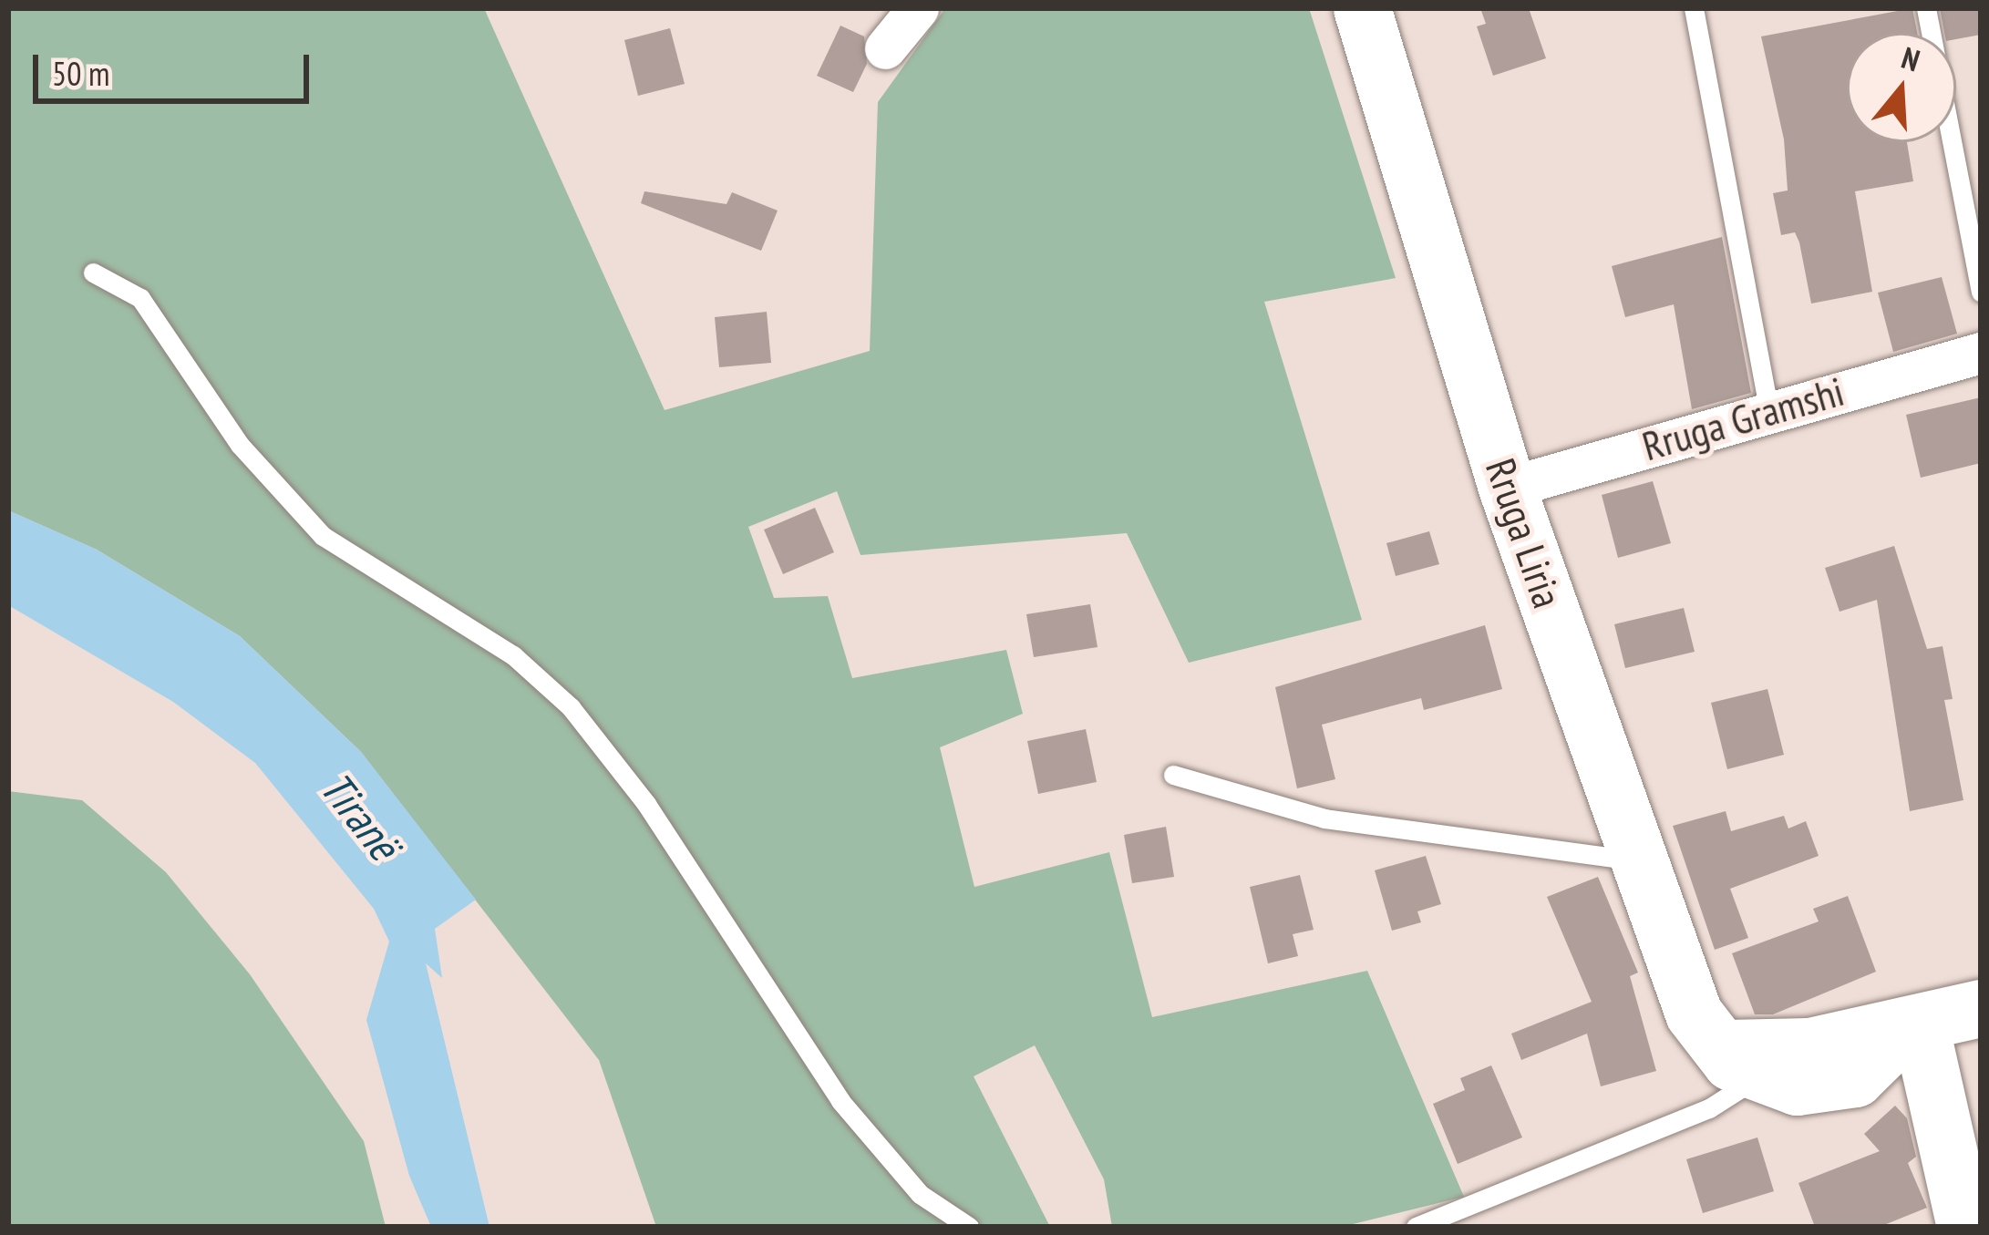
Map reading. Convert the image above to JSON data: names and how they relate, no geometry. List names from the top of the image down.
{
  "streets": {
    "main road": ["Rruga Liria"],
    "street": ["Rruga Gramshi"]
  },
  "crossings": [
    ["Rruga Gramshi", "Rruga Liria"]
  ],
  "water": ["Tiranë"],
  "scale_bar": "50 m",
  "north": "top"
}
